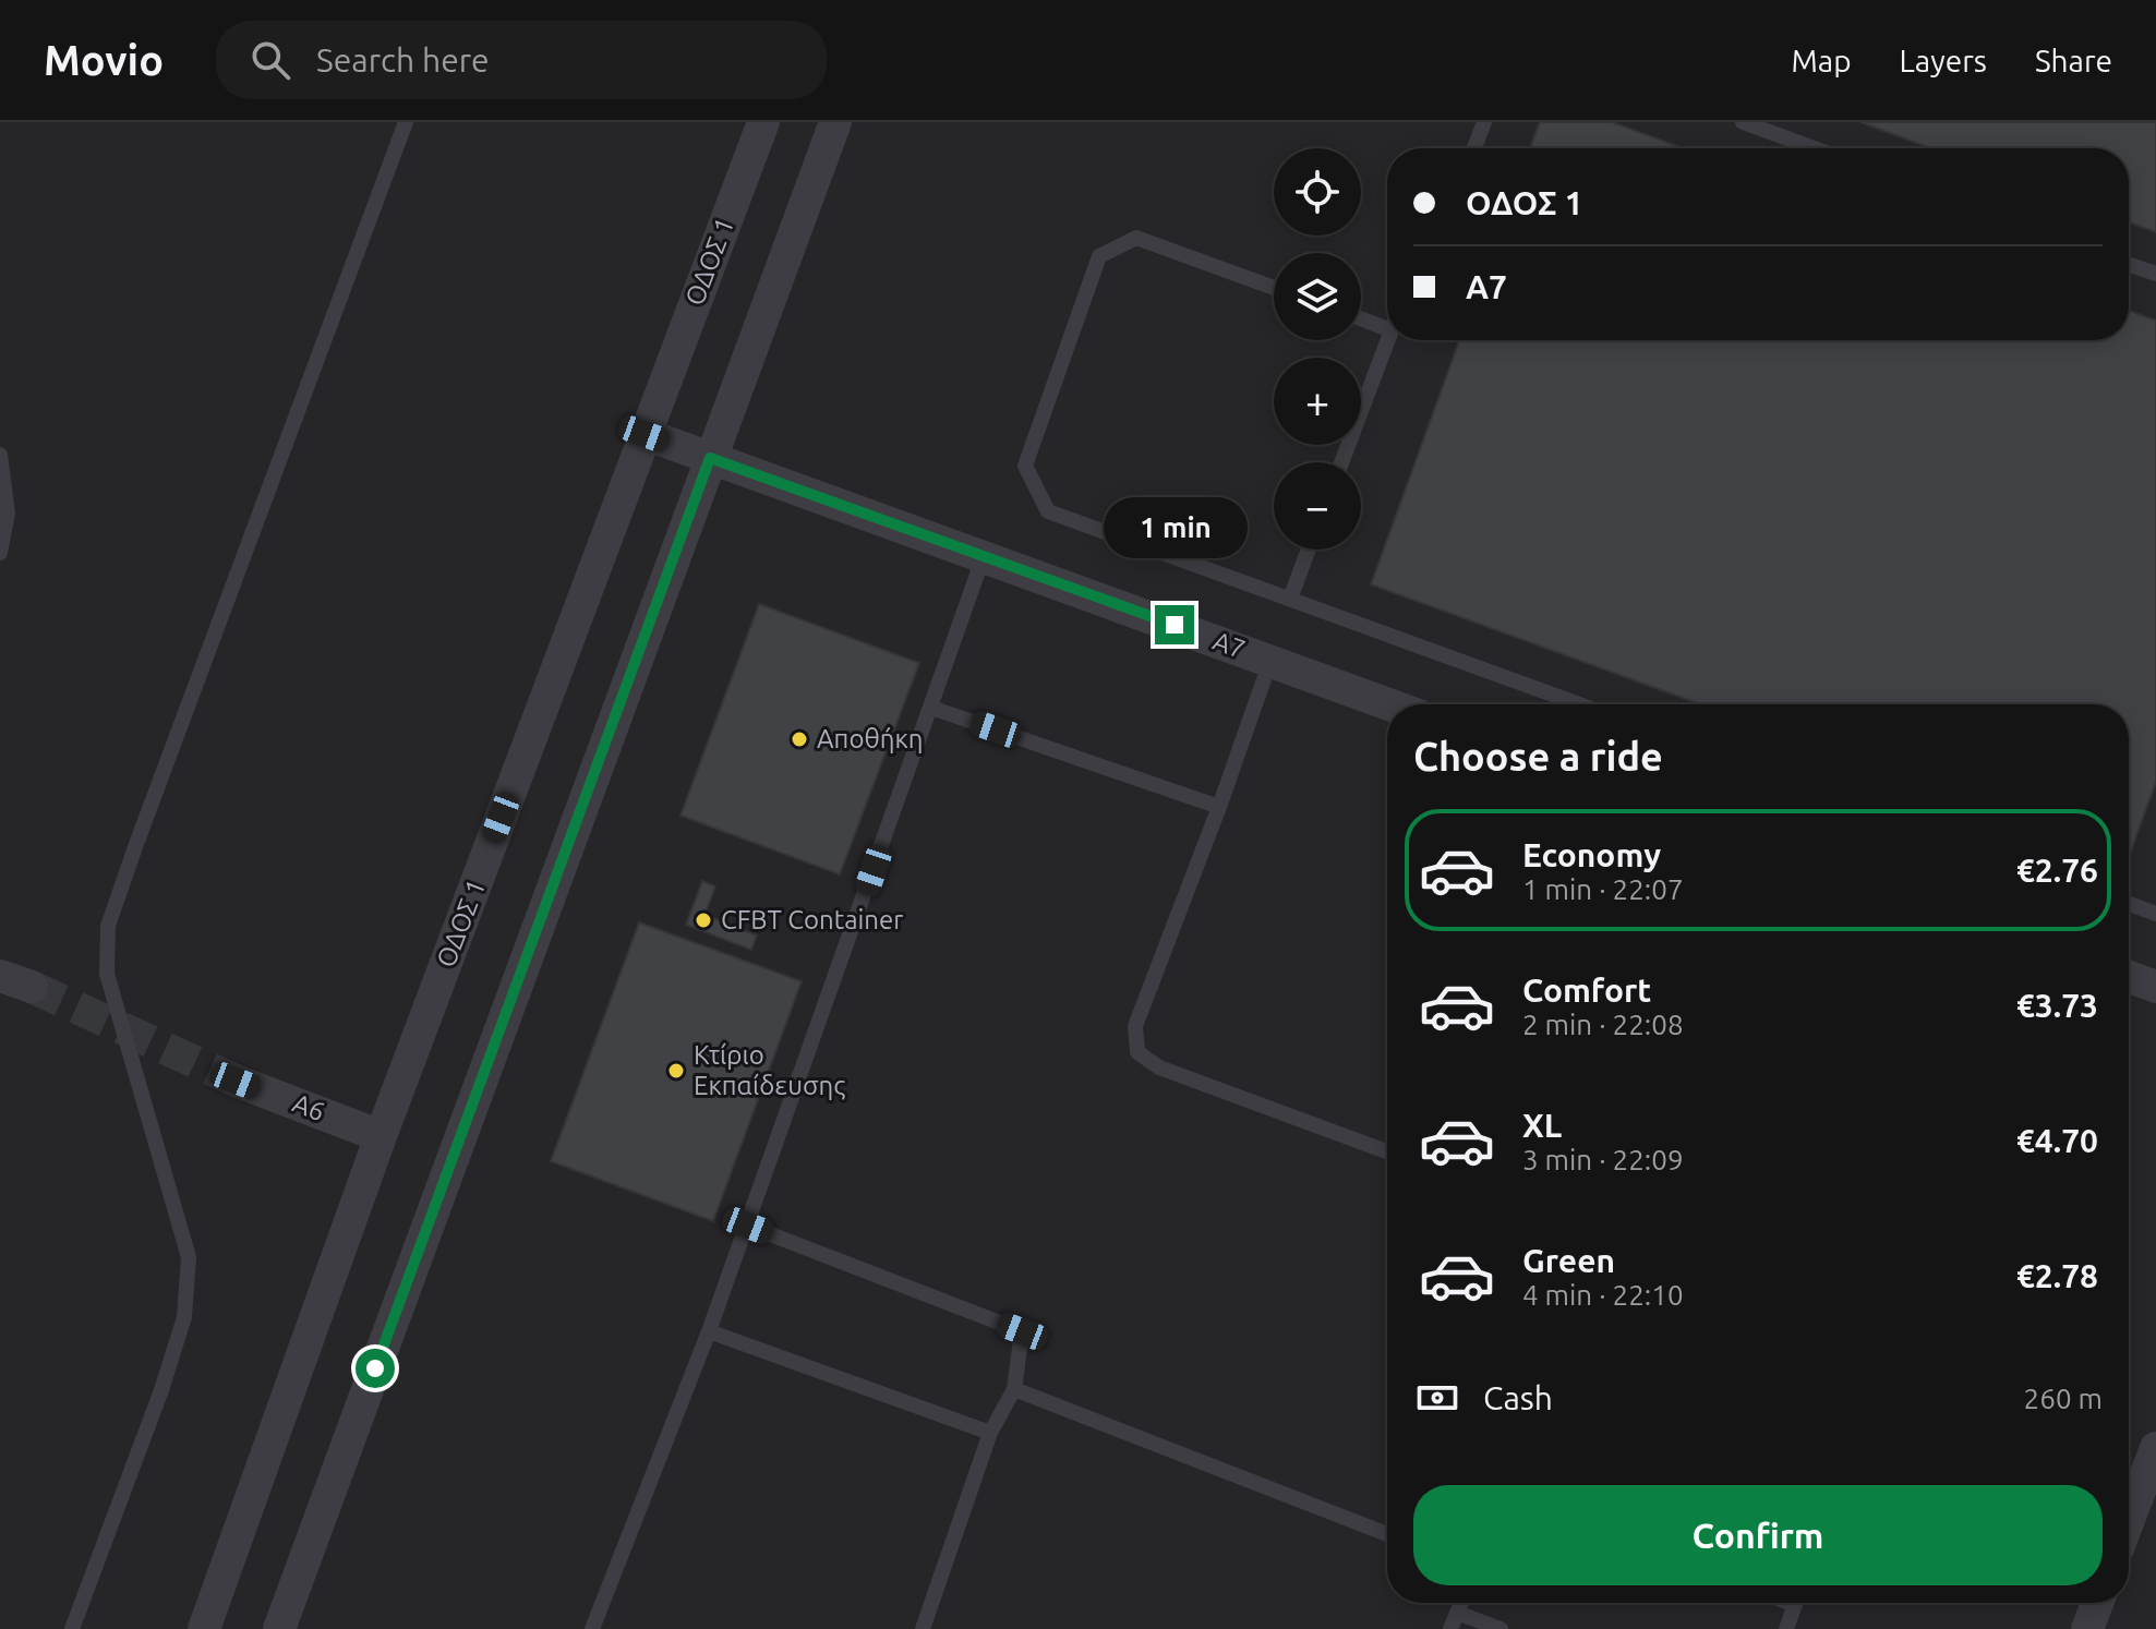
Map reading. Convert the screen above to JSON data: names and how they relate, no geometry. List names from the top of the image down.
{
  "streets": {
    "street": ["ΟΔΟΣ 1", "Α7", "Α6"]
  },
  "crossings": [
    ["ΟΔΟΣ 1", "Α7"],
    ["ΟΔΟΣ 1", "Α6"]
  ],
  "places": ["Αποθήκη", "CFBT Container", "Κτίριο Εκπαίδευσης"],
  "page": {
    "header": "Movio",
    "search": "Search here",
    "nav": ["Map", "Layers", "Share"],
    "map_buttons": ["+", "−"],
    "banner": ["ΟΔΟΣ 1", "Α7"],
    "bubble": "1 min",
    "heading": "Choose a ride",
    "list": [
      {
        "name": "Economy",
        "note": "1 min · 22:07",
        "value": "€2.76"
      },
      {
        "name": "Comfort",
        "note": "2 min · 22:08",
        "value": "€3.73"
      },
      {
        "name": "XL",
        "note": "3 min · 22:09",
        "value": "€4.70"
      },
      {
        "name": "Green",
        "note": "4 min · 22:10",
        "value": "€2.78"
      }
    ],
    "pay": ["Cash", "260 m"],
    "buttons": "Confirm"
  }
}
